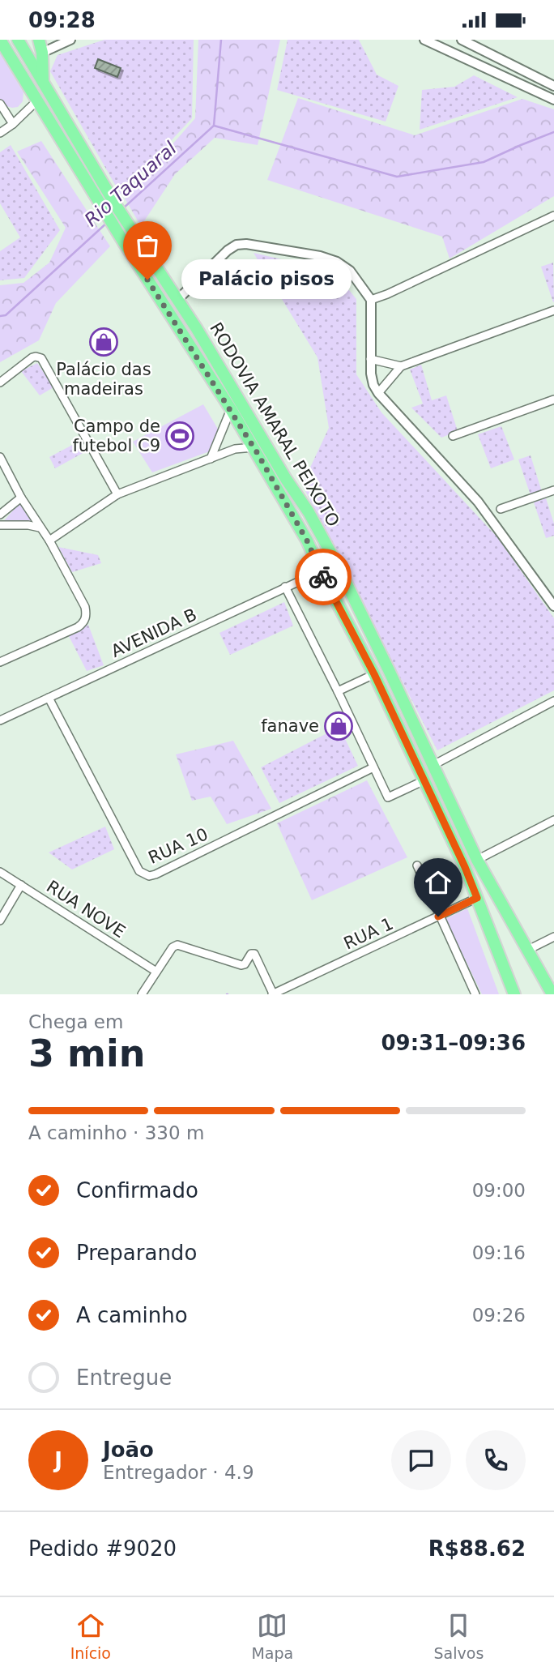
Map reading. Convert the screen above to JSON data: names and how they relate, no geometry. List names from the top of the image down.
{
  "streets": {
    "highway": ["RODOVIA AMARAL PEIXOTO"],
    "street": [
      "AVENIDA B",
      "RUA 10",
      "RUA NOVE",
      "RUA 1"
    ]
  },
  "crossings": [
    ["RODOVIA AMARAL PEIXOTO", "AVENIDA B"],
    ["RODOVIA AMARAL PEIXOTO", "RUA 1"],
    ["AVENIDA B", "RUA 10"]
  ],
  "water": ["Rio Taquaral"],
  "places": {
    "other": ["Palácio pisos"],
    "shop": ["Palácio das madeiras", "fanave"],
    "sports": ["Campo de futebol C9"]
  },
  "page": {
    "status": "09:28",
    "bubble": "Palácio pisos",
    "heading": ["3 min", "Chega em", "09:31–09:36"],
    "panel": [
      "João",
      "Entregador · 4.9",
      "Pedido #9020",
      "R$88.62"
    ],
    "bar": "A caminho · 330 m",
    "list": [
      ["Confirmado", "09:00"],
      ["Preparando", "09:16"],
      ["A caminho", "09:26"],
      "Entregue"
    ],
    "round": "J",
    "tabs": ["Início", "Mapa", "Salvos"]
  }
}
